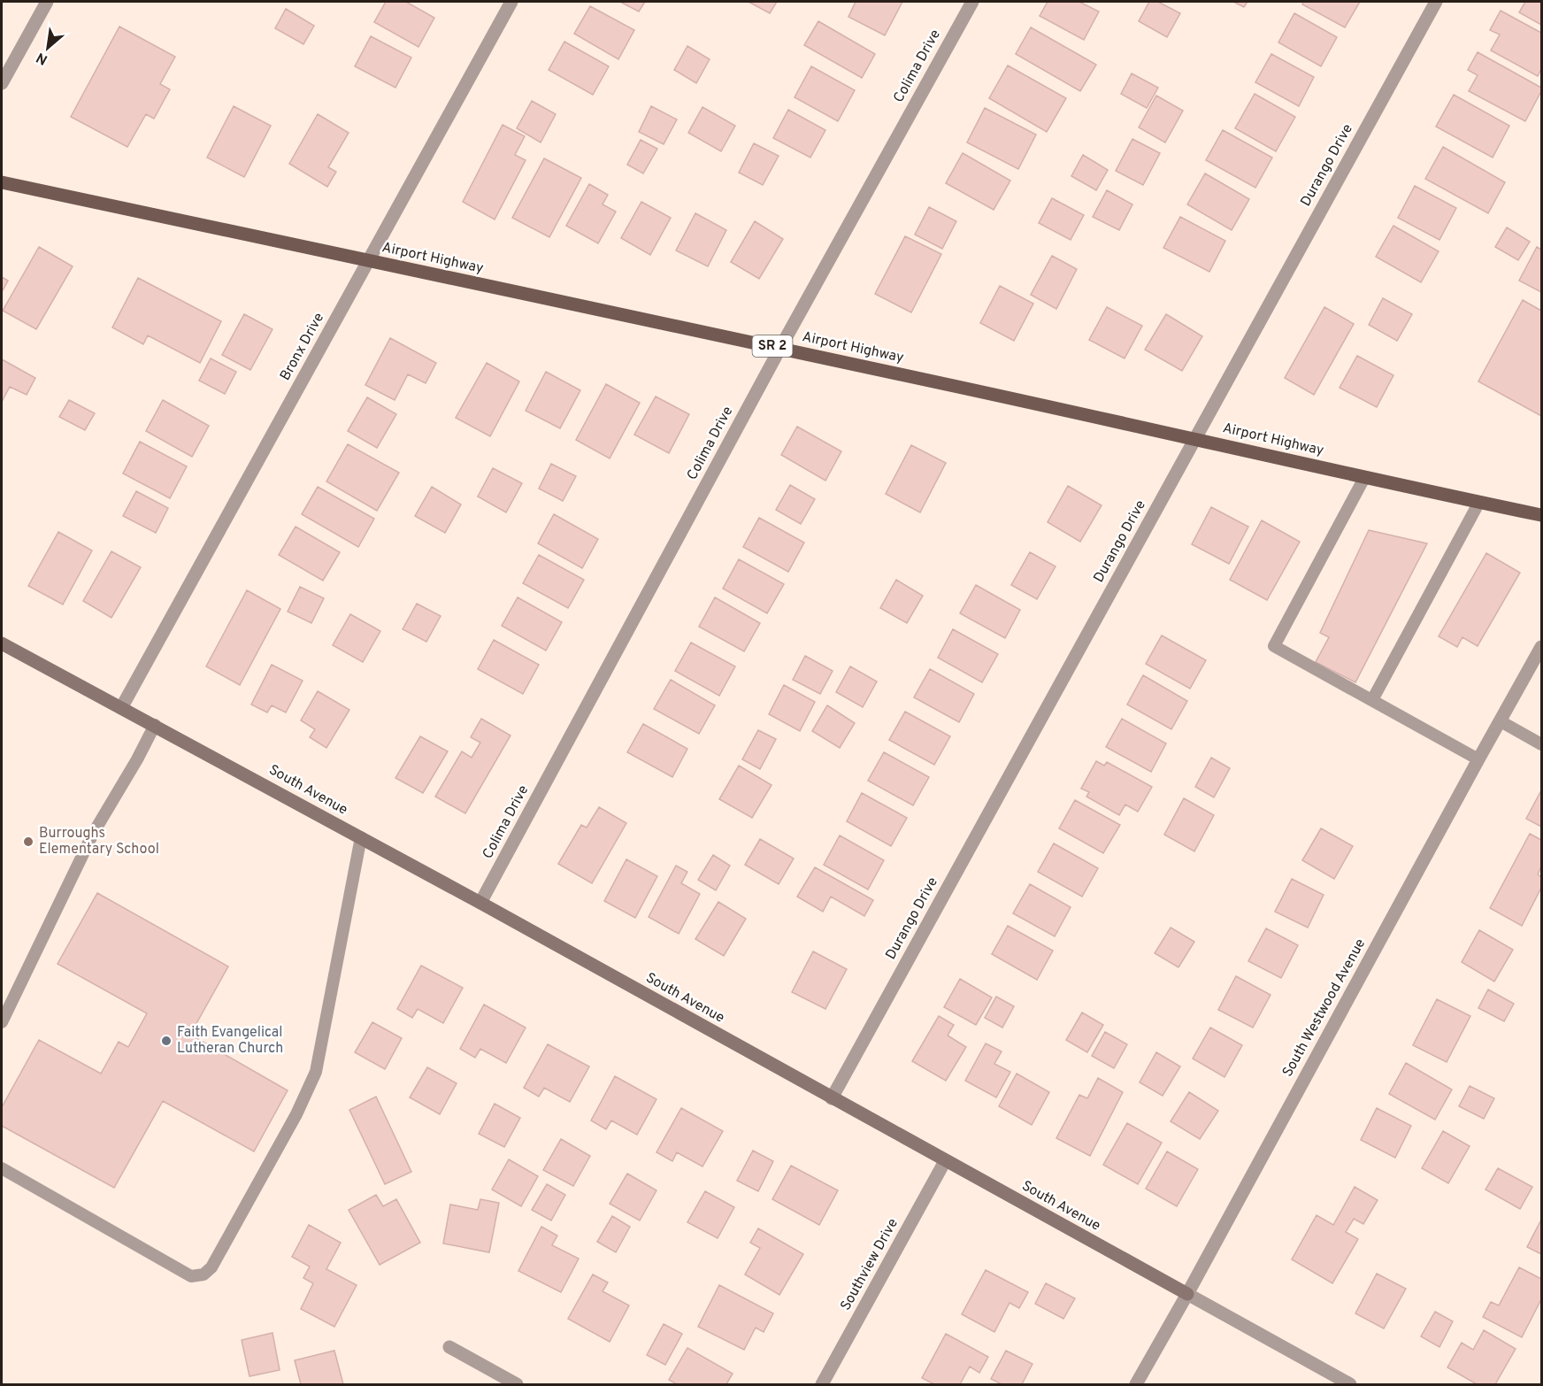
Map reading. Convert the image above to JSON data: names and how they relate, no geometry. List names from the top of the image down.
{
  "streets": {
    "main road": ["Airport Highway", "SR 2"],
    "street": [
      "Colima Drive",
      "Durango Drive",
      "Bronx Drive",
      "South Avenue",
      "South Westwood Avenue",
      "Southview Drive"
    ]
  },
  "crossings": [
    ["Colima Drive", "Airport Highway"],
    ["Colima Drive", "South Avenue"],
    ["Durango Drive", "Airport Highway"],
    ["Durango Drive", "South Avenue"],
    ["Airport Highway", "Bronx Drive"],
    ["Bronx Drive", "South Avenue"],
    ["South Avenue", "South Westwood Avenue"],
    ["South Avenue", "Southview Drive"]
  ],
  "places": ["Burroughs Elementary School", "Faith Evangelical Lutheran Church"],
  "north": "bottom left"
}
